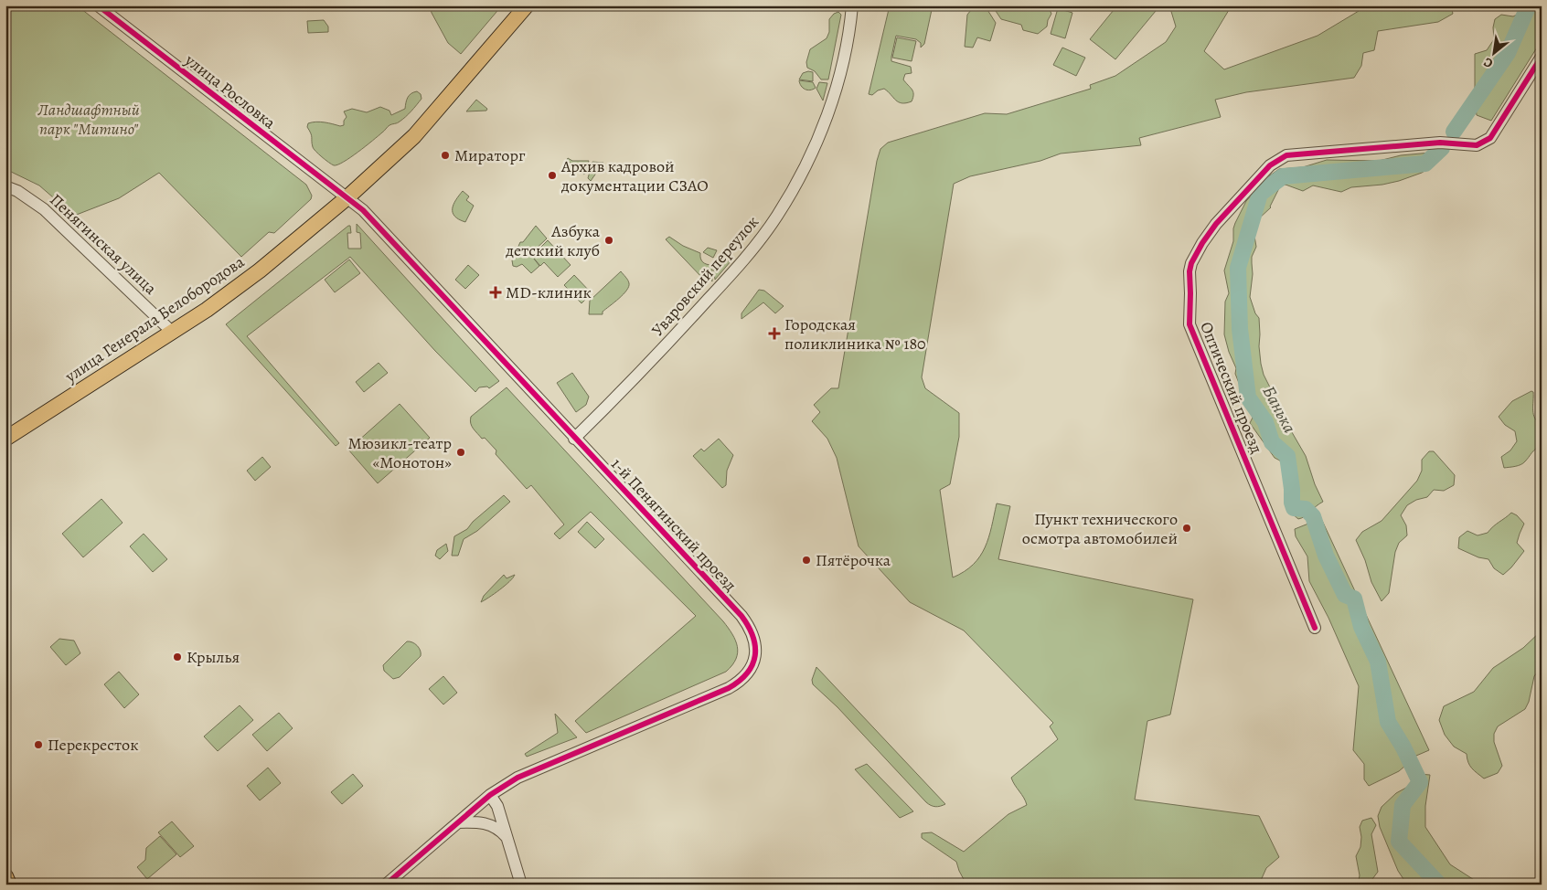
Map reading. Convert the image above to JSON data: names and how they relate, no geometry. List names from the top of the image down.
{
  "streets": {
    "main road": ["улица Генерала Белобородова"],
    "street": [
      "улица Рословка",
      "Пенягинская улица",
      "Уваровский переулок",
      "Оптический проезд",
      "1-й Пенягинский проезд"
    ]
  },
  "crossings": [
    ["улица Рословка", "улица Генерала Белобородова"],
    ["улица Рословка", "1-й Пенягинский проезд"],
    ["Пенягинская улица", "улица Генерала Белобородова"],
    ["Уваровский переулок", "1-й Пенягинский проезд"],
    ["улица Генерала Белобородова", "1-й Пенягинский проезд"]
  ],
  "water": ["Банька"],
  "parks": ["Ландшафтный парк \"Митино\""],
  "places": {
    "other": [
      "Мираторг",
      "Архив кадровой документации СЗАО",
      "Азбука детский клуб",
      "Мюзикл-театр «Монотон»",
      "Пункт технического осмотра автомобилей",
      "Пятёрочка",
      "Крылья",
      "Перекресток"
    ],
    "health": ["MD-клиник", "Городская поликлиника № 180"]
  },
  "north": "bottom left"
}
